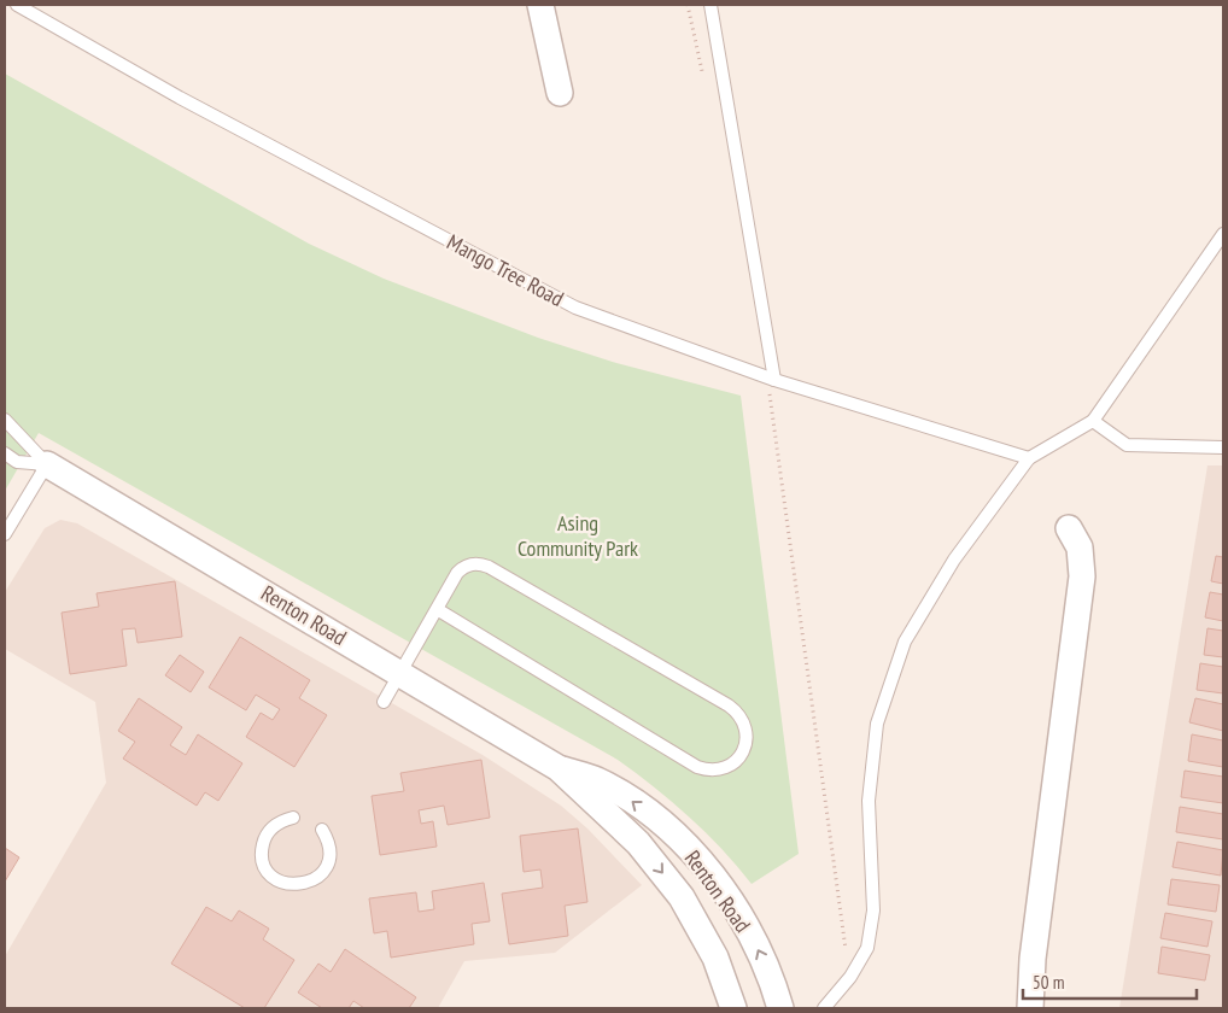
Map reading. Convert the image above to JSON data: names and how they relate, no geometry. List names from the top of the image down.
{
  "streets": {
    "street": ["Renton Road"],
    "lane": ["Mango Tree Road"]
  },
  "parks": ["Asing Community Park"],
  "scale_bar": "50 m"
}
